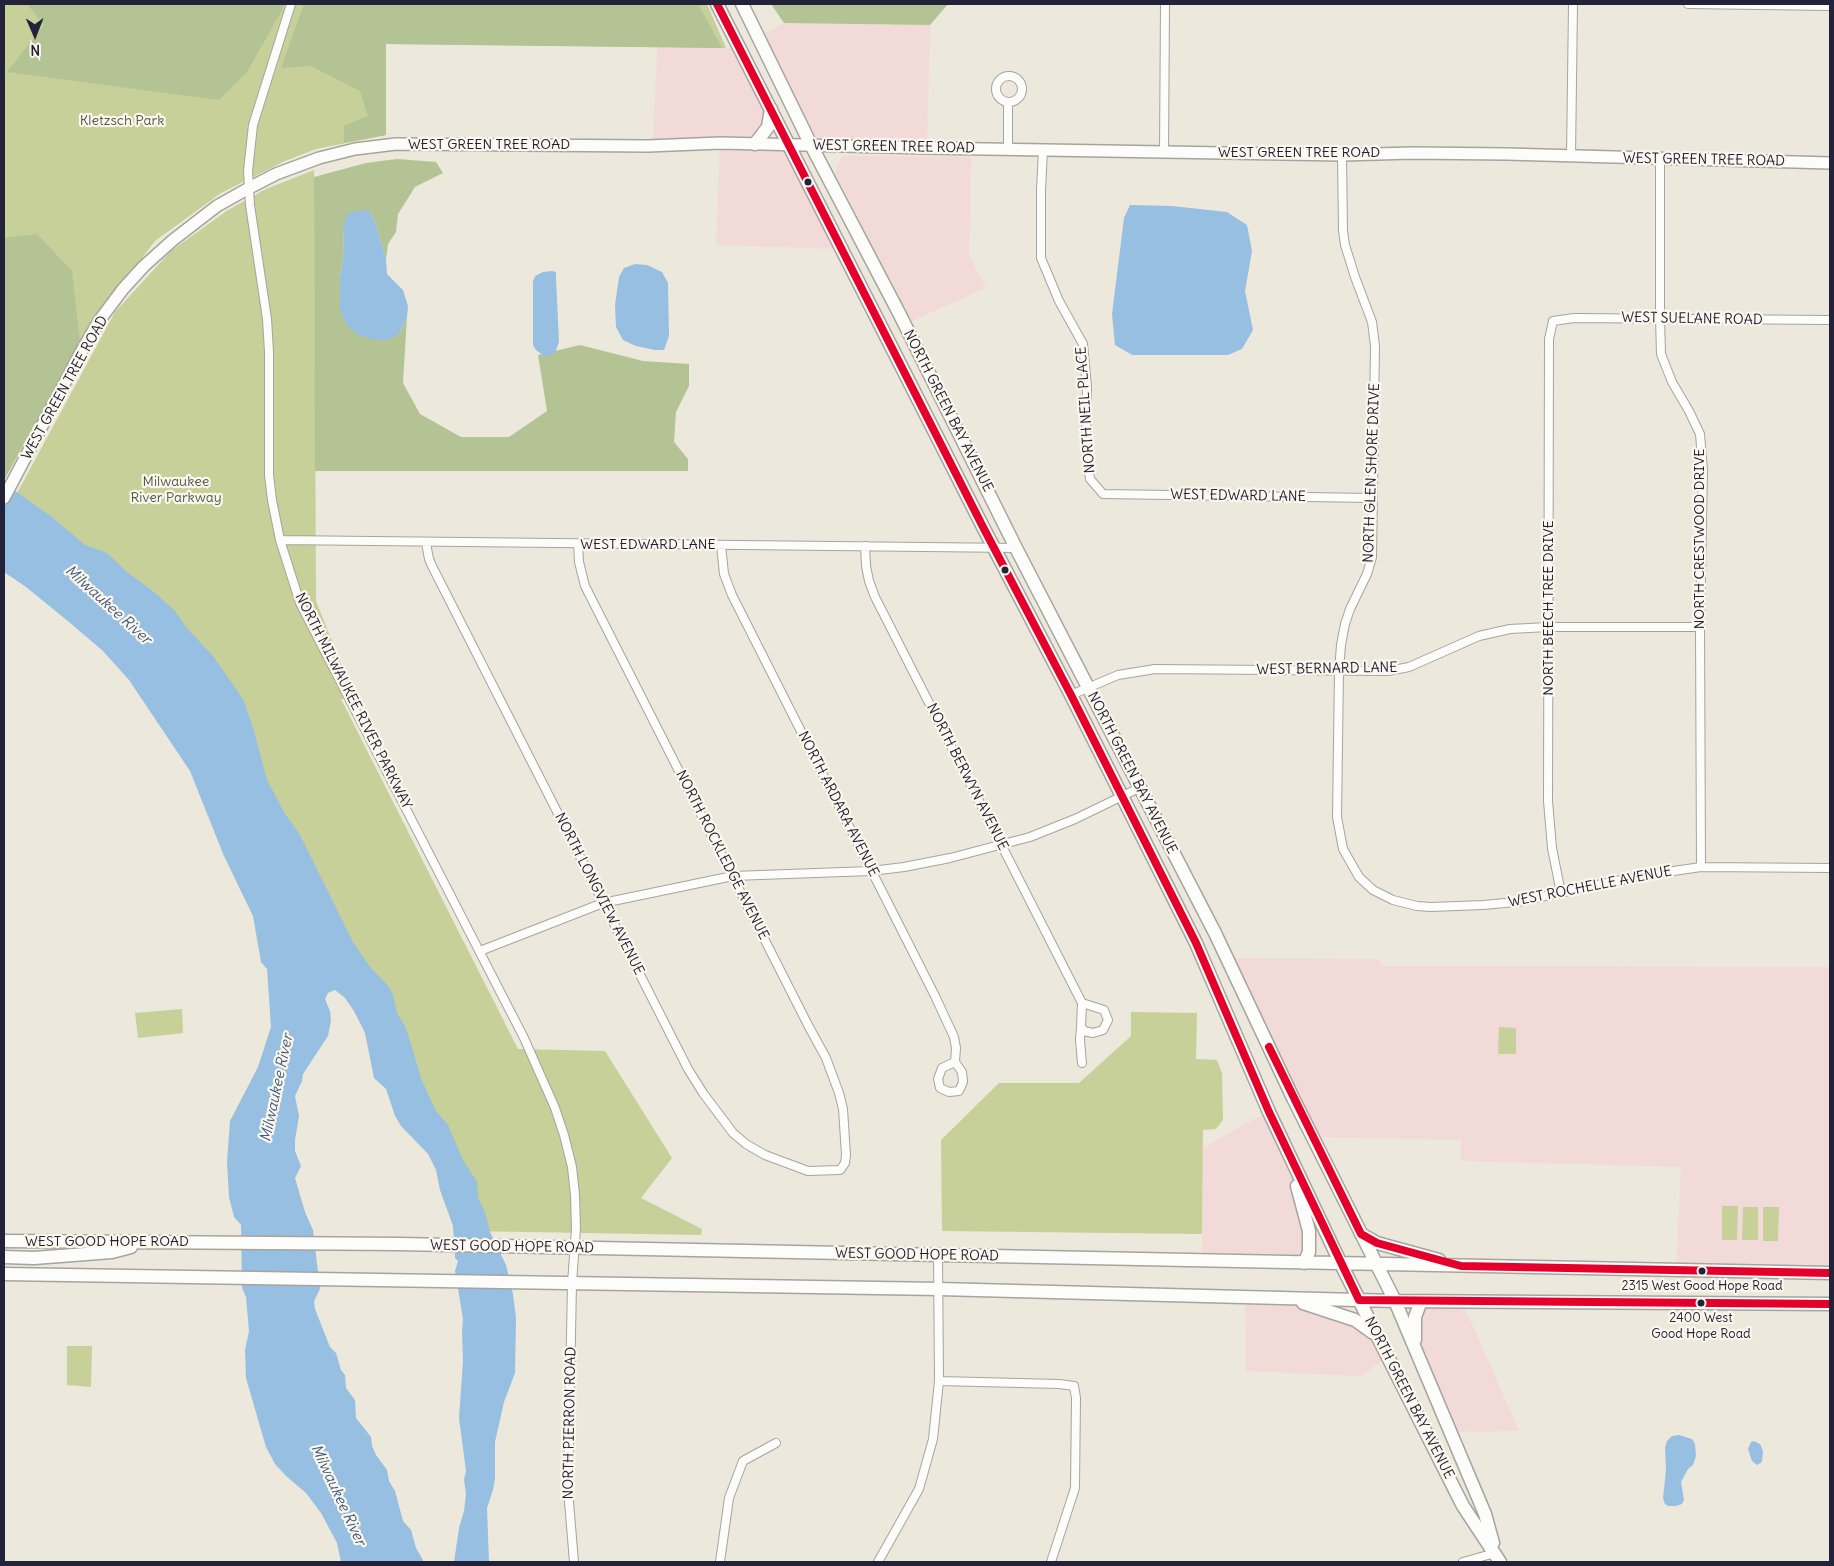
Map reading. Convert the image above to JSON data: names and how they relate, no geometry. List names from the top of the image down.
{
  "streets": {
    "main road": ["NORTH GREEN BAY AVENUE", "WEST GOOD HOPE ROAD"],
    "street": [
      "WEST GREEN TREE ROAD",
      "WEST SUELANE ROAD",
      "NORTH NEIL PLACE",
      "NORTH GLEN SHORE DRIVE",
      "WEST EDWARD LANE",
      "NORTH CRESTWOOD DRIVE",
      "NORTH BEECH TREE DRIVE",
      "WEST BERNARD LANE",
      "NORTH MILWAUKEE RIVER PARKWAY",
      "NORTH BERWYN AVENUE",
      "NORTH ARDARA AVENUE",
      "NORTH ROCKLEDGE AVENUE",
      "WEST ROCHELLE AVENUE",
      "NORTH LONGVIEW AVENUE",
      "NORTH PIERRON ROAD"
    ]
  },
  "crossings": [
    ["WEST GREEN TREE ROAD", "NORTH NEIL PLACE"],
    ["WEST GREEN TREE ROAD", "NORTH GREEN BAY AVENUE"],
    ["WEST GREEN TREE ROAD", "NORTH GLEN SHORE DRIVE"],
    ["WEST GREEN TREE ROAD", "NORTH CRESTWOOD DRIVE"],
    ["WEST GREEN TREE ROAD", "NORTH MILWAUKEE RIVER PARKWAY"],
    ["WEST SUELANE ROAD", "NORTH CRESTWOOD DRIVE"],
    ["WEST SUELANE ROAD", "NORTH BEECH TREE DRIVE"],
    ["NORTH NEIL PLACE", "WEST EDWARD LANE"],
    ["NORTH GREEN BAY AVENUE", "WEST EDWARD LANE"],
    ["NORTH GREEN BAY AVENUE", "WEST BERNARD LANE"],
    ["NORTH GREEN BAY AVENUE", "WEST GOOD HOPE ROAD"],
    ["NORTH GLEN SHORE DRIVE", "WEST EDWARD LANE"],
    ["NORTH GLEN SHORE DRIVE", "WEST BERNARD LANE"],
    ["NORTH GLEN SHORE DRIVE", "WEST ROCHELLE AVENUE"],
    ["WEST EDWARD LANE", "NORTH MILWAUKEE RIVER PARKWAY"],
    ["WEST EDWARD LANE", "NORTH BERWYN AVENUE"],
    ["WEST EDWARD LANE", "NORTH ARDARA AVENUE"],
    ["WEST EDWARD LANE", "NORTH ROCKLEDGE AVENUE"],
    ["WEST EDWARD LANE", "NORTH LONGVIEW AVENUE"],
    ["NORTH CRESTWOOD DRIVE", "WEST BERNARD LANE"],
    ["NORTH CRESTWOOD DRIVE", "WEST ROCHELLE AVENUE"],
    ["NORTH BEECH TREE DRIVE", "WEST BERNARD LANE"],
    ["NORTH BEECH TREE DRIVE", "WEST ROCHELLE AVENUE"],
    ["NORTH MILWAUKEE RIVER PARKWAY", "WEST GOOD HOPE ROAD"],
    ["NORTH MILWAUKEE RIVER PARKWAY", "NORTH PIERRON ROAD"],
    ["NORTH ROCKLEDGE AVENUE", "NORTH LONGVIEW AVENUE"]
  ],
  "water": ["Milwaukee River"],
  "parks": ["Kletzsch Park", "Milwaukee River Parkway"],
  "places": ["2315 West Good Hope Road", "2400 West Good Hope Road"],
  "north": "bottom"
}
